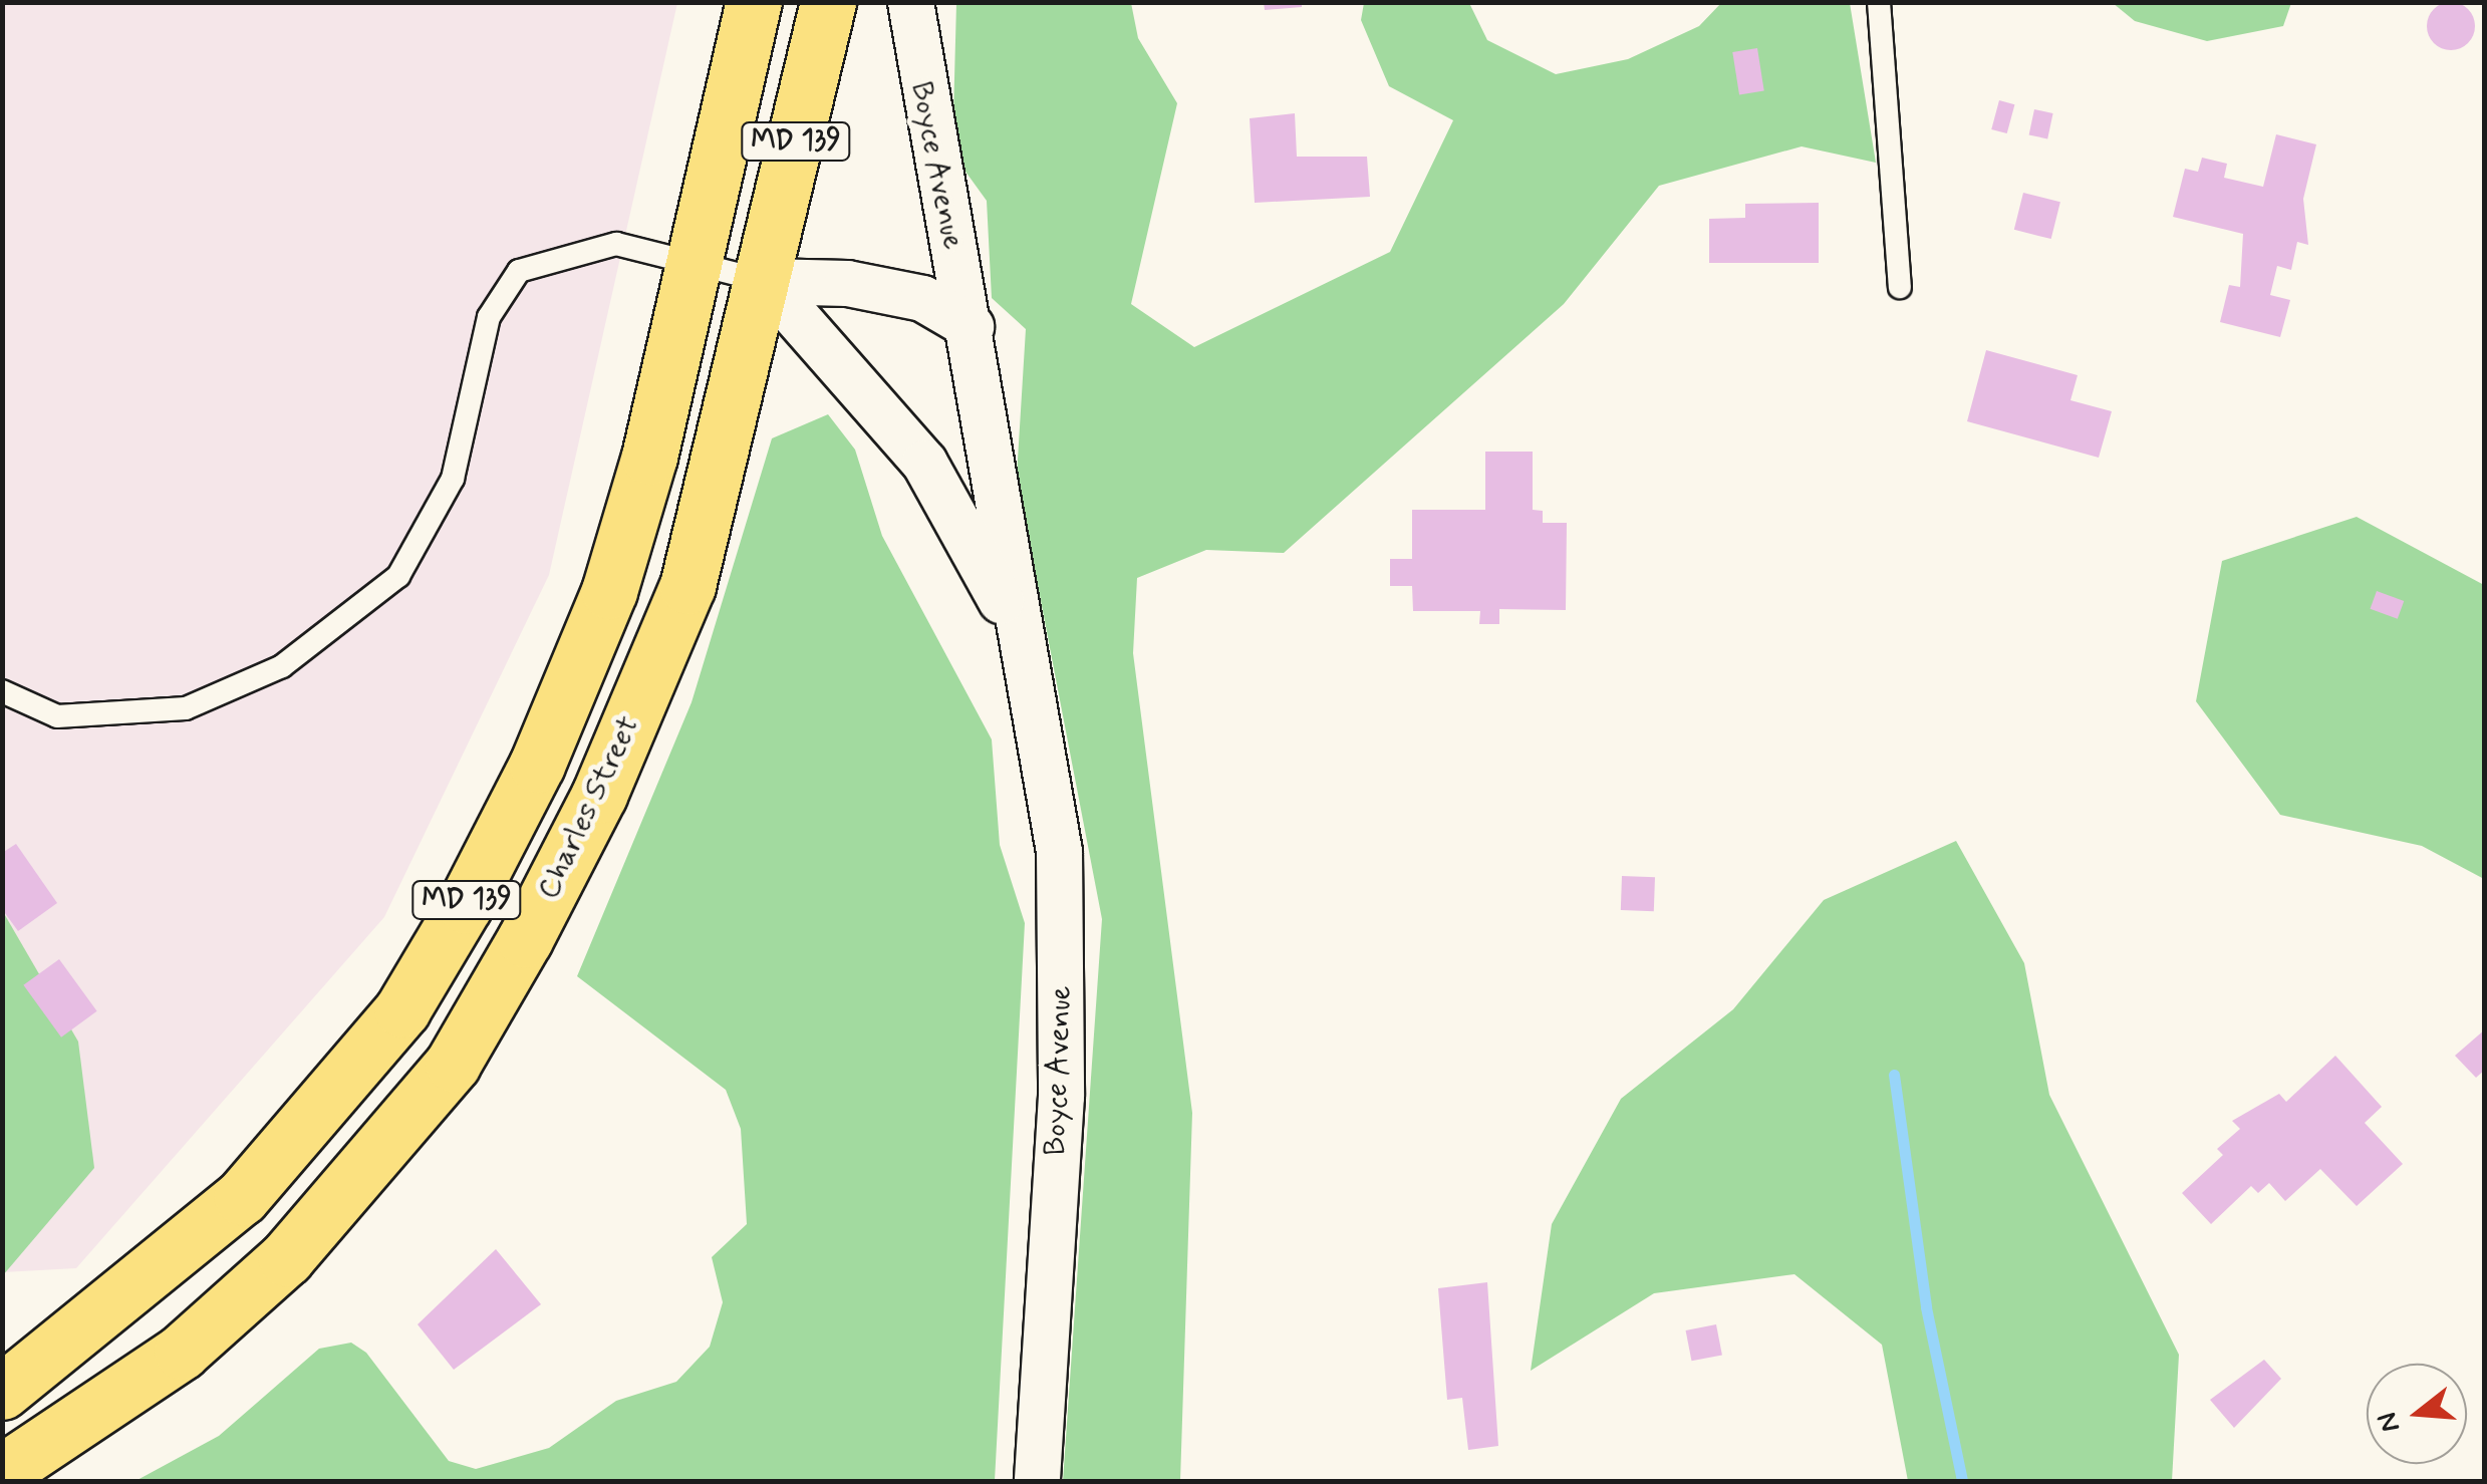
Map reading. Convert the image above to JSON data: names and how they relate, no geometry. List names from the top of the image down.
{
  "streets": {
    "main road": ["MD 139", "Charles Street"],
    "street": ["Boyce Avenue"]
  },
  "crossings": [
    ["Boyce Avenue", "Charles Street"]
  ],
  "north": "left"
}
